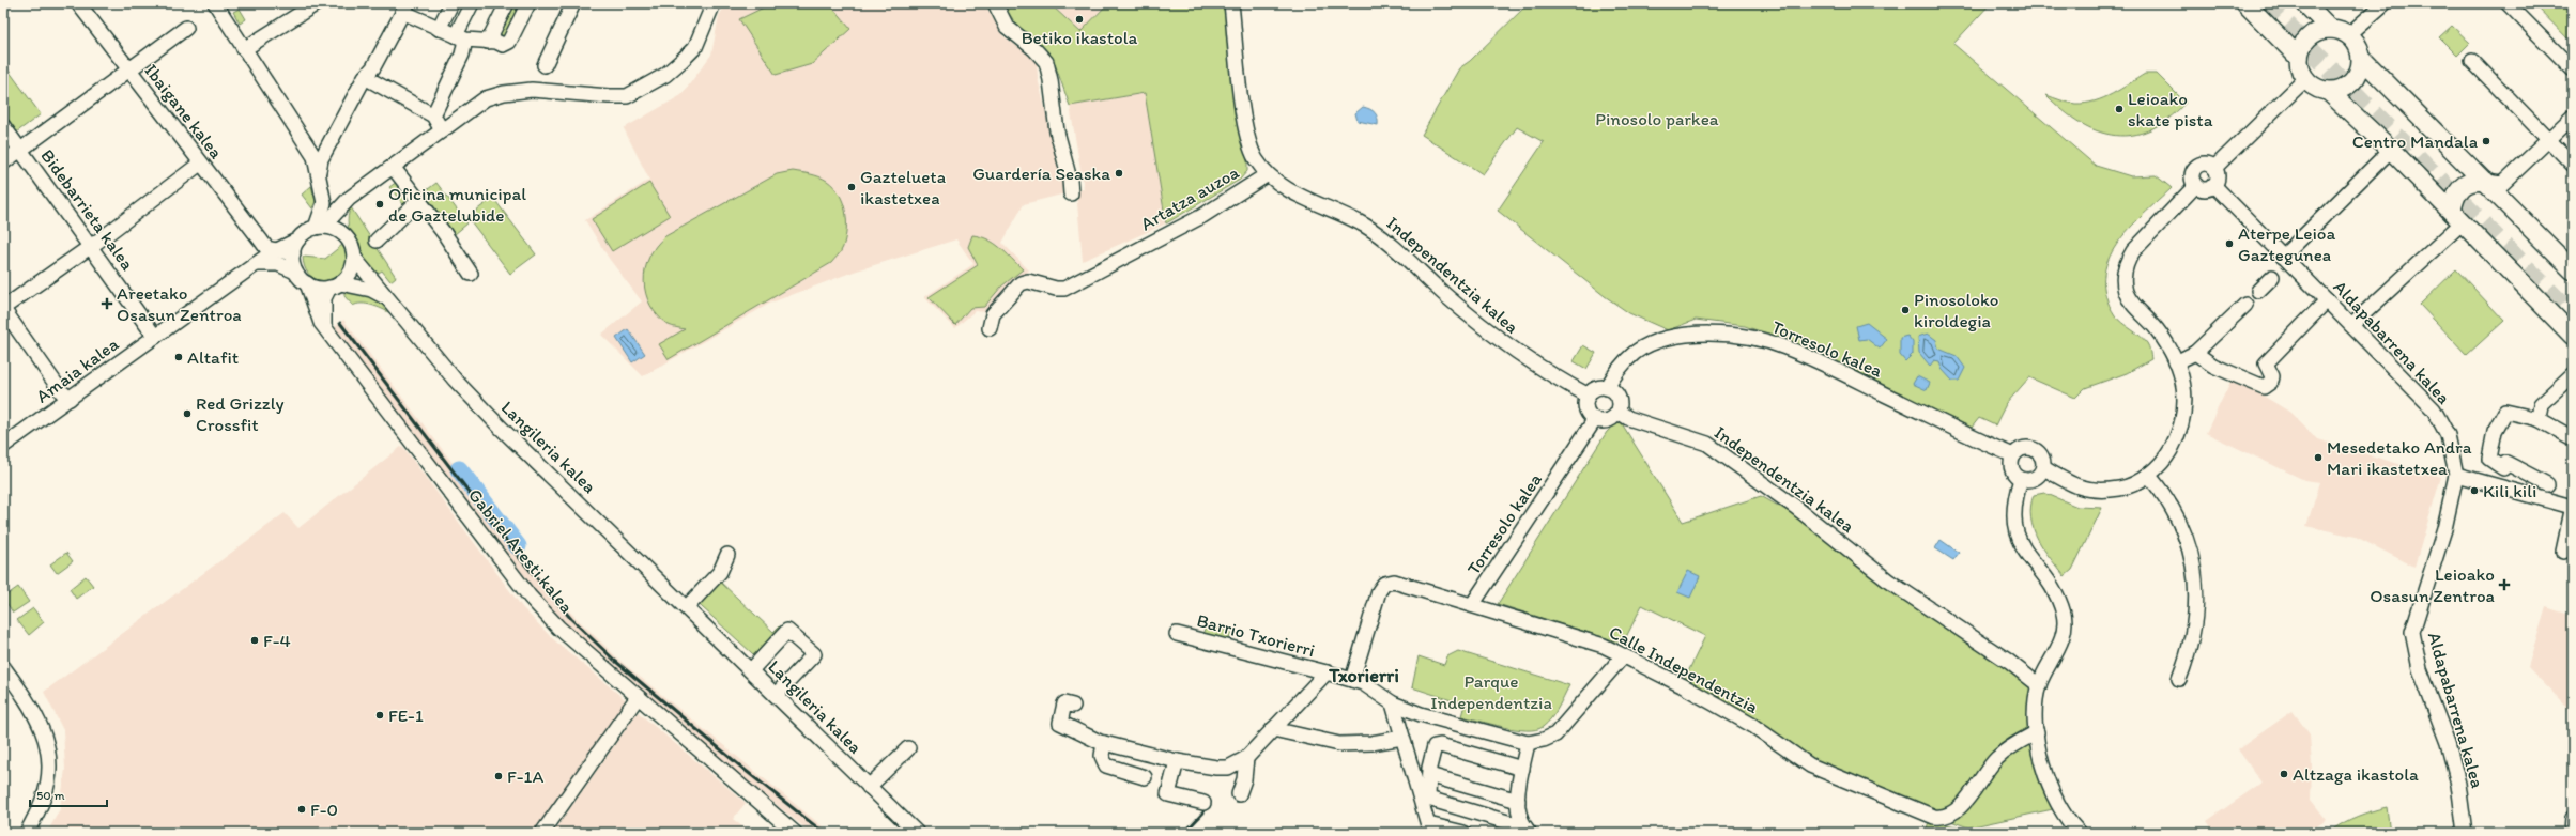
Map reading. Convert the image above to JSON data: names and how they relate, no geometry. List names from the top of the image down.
{
  "streets": {
    "street": [
      "Ibaigane kalea",
      "Artatza auzoa",
      "Bidebarrieta kalea",
      "Independentzia kalea",
      "Aldapabarrena kalea",
      "Torresolo kalea",
      "Amaia kalea",
      "Langileria kalea",
      "Gabriel Aresti kalea",
      "Barrio Txorierri",
      "Calle Independentzia"
    ]
  },
  "crossings": [
    ["Ibaigane kalea", "Amaia kalea"],
    ["Ibaigane kalea", "Langileria kalea"],
    ["Ibaigane kalea", "Gabriel Aresti kalea"],
    ["Artatza auzoa", "Independentzia kalea"],
    ["Bidebarrieta kalea", "Amaia kalea"],
    ["Independentzia kalea", "Torresolo kalea"],
    ["Torresolo kalea", "Calle Independentzia"],
    ["Amaia kalea", "Langileria kalea"],
    ["Amaia kalea", "Gabriel Aresti kalea"],
    ["Langileria kalea", "Gabriel Aresti kalea"],
    ["Barrio Txorierri", "Calle Independentzia"]
  ],
  "districts": ["Txorierri"],
  "parks": ["Pinosolo parkea", "Parque Independentzia"],
  "places": {
    "other": [
      "Betiko ikastola",
      "Leioako skate pista",
      "Centro Mandala",
      "Guardería Seaska",
      "Gaztelueta ikastetxea",
      "Oficina municipal de Gaztelubide",
      "Aterpe Leioa Gaztegunea",
      "Pinosoloko kiroldegia",
      "Altafit",
      "Red Grizzly Crossfit",
      "Mesedetako Andra Mari ikastetxea",
      "Kili kili",
      "F-4",
      "FE-1",
      "Altzaga ikastola",
      "F-1A",
      "F-0"
    ],
    "health": ["Areetako Osasun Zentroa", "Leioako Osasun Zentroa"]
  },
  "scale_bar": "50 m"
}
